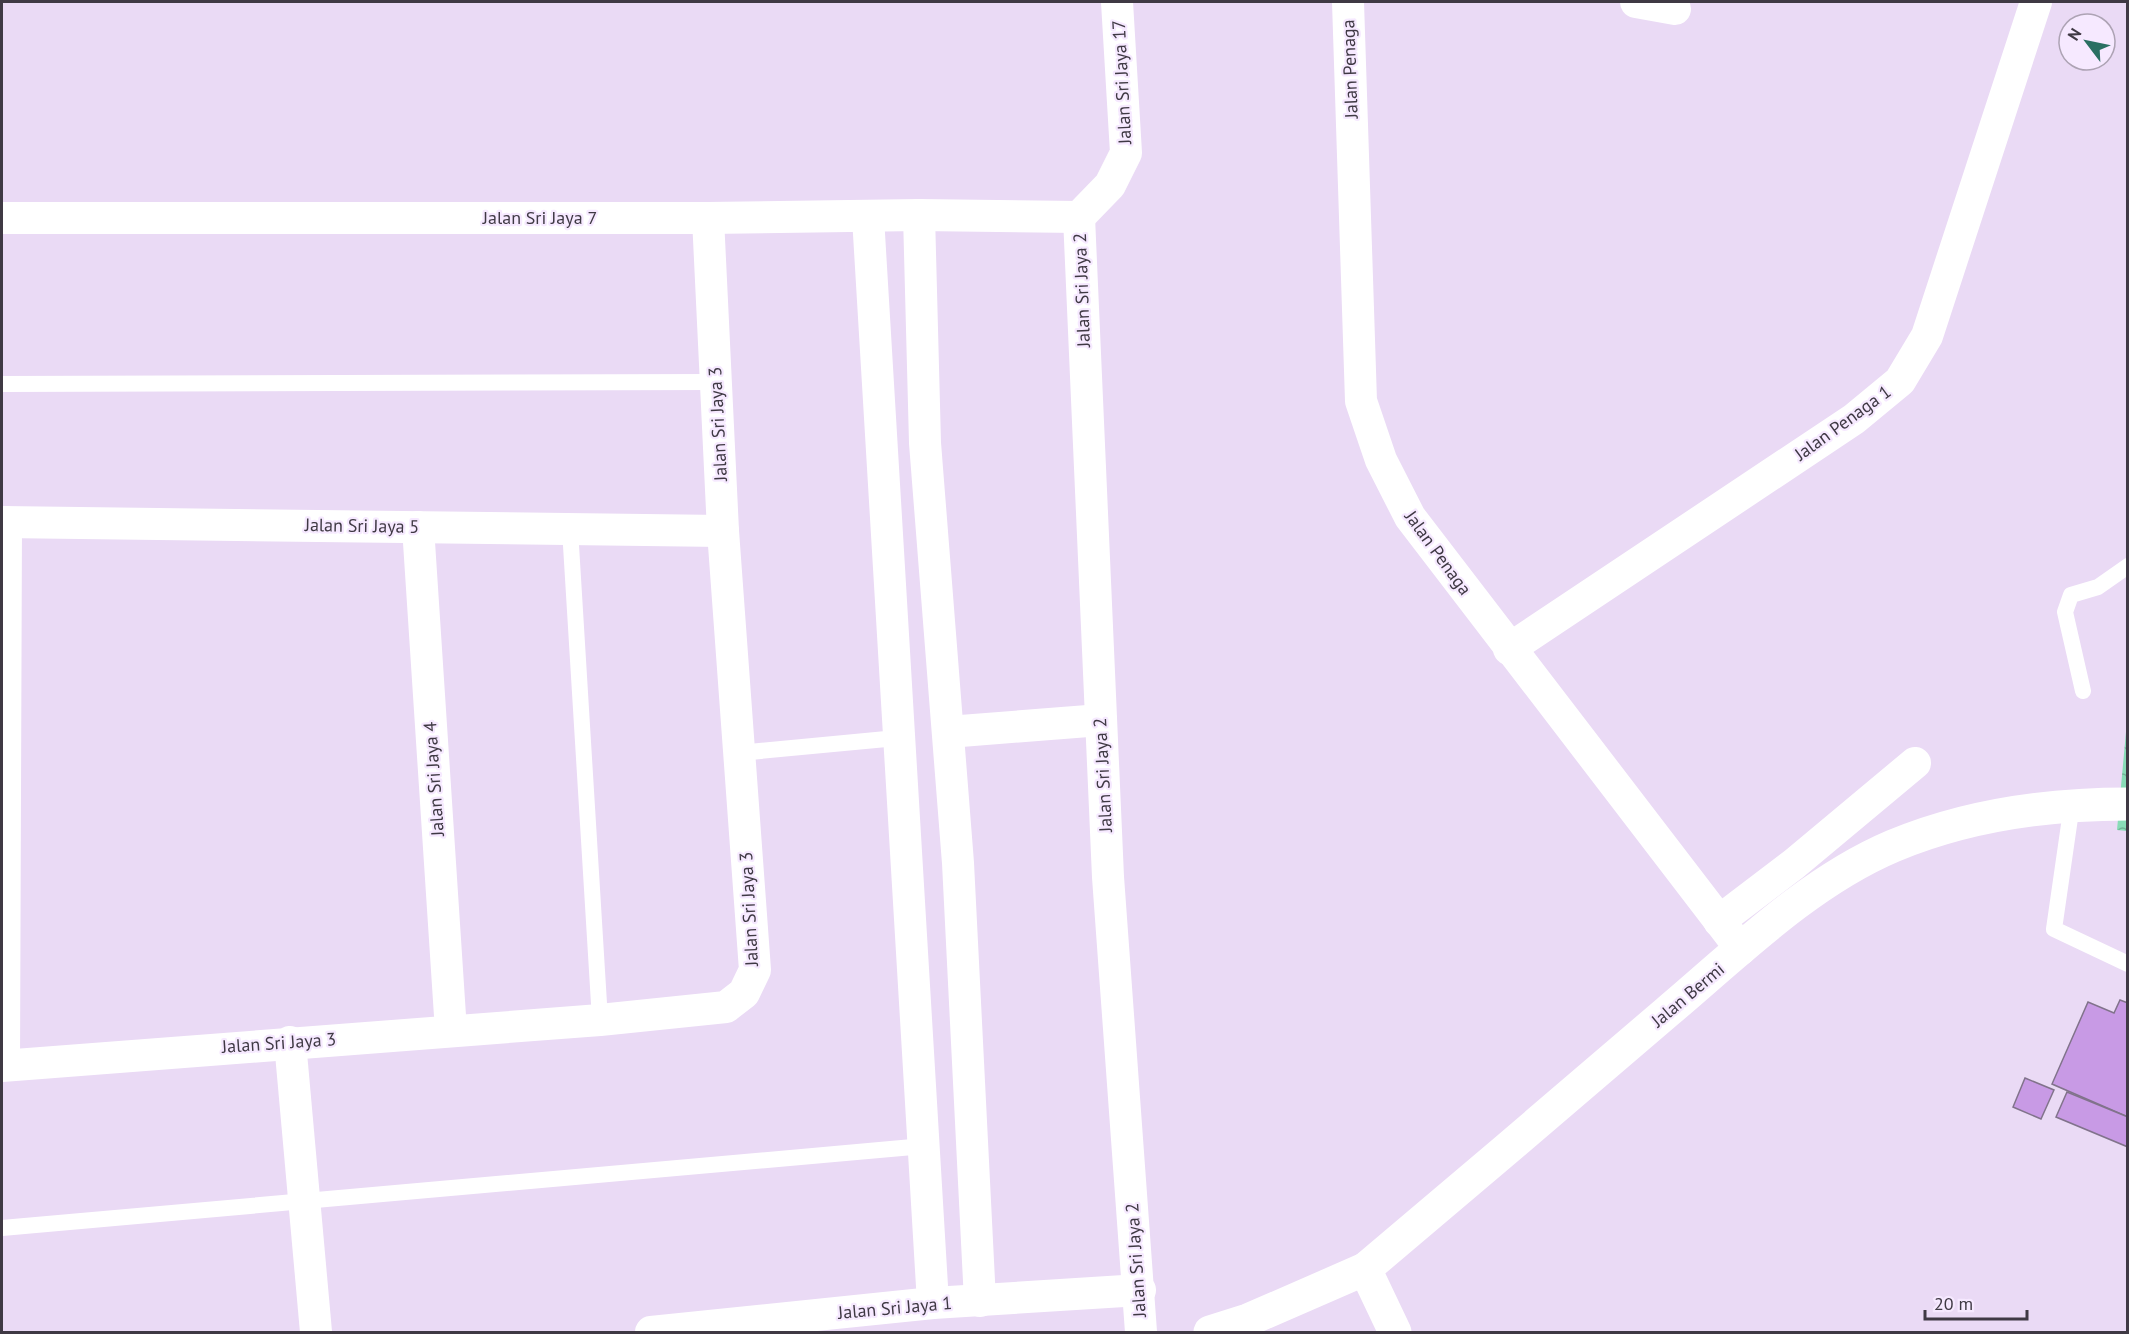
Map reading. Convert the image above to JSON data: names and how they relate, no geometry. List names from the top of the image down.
{
  "streets": {
    "street": [
      "Jalan Penaga",
      "Jalan Sri Jaya 17",
      "Jalan Sri Jaya 7",
      "Jalan Sri Jaya 2",
      "Jalan Penaga 1",
      "Jalan Sri Jaya 3",
      "Jalan Sri Jaya 5",
      "Jalan Sri Jaya 4",
      "Jalan Bermi",
      "Jalan Sri Jaya 1"
    ]
  },
  "crossings": [
    ["Jalan Penaga", "Jalan Penaga 1"],
    ["Jalan Penaga", "Jalan Bermi"],
    ["Jalan Sri Jaya 17", "Jalan Sri Jaya 7"],
    ["Jalan Sri Jaya 17", "Jalan Sri Jaya 2"],
    ["Jalan Sri Jaya 7", "Jalan Sri Jaya 2"],
    ["Jalan Sri Jaya 7", "Jalan Sri Jaya 3"],
    ["Jalan Sri Jaya 2", "Jalan Sri Jaya 1"],
    ["Jalan Sri Jaya 3", "Jalan Sri Jaya 5"],
    ["Jalan Sri Jaya 3", "Jalan Sri Jaya 4"],
    ["Jalan Sri Jaya 5", "Jalan Sri Jaya 4"]
  ],
  "scale_bar": "20 m",
  "north": "top left"
}
